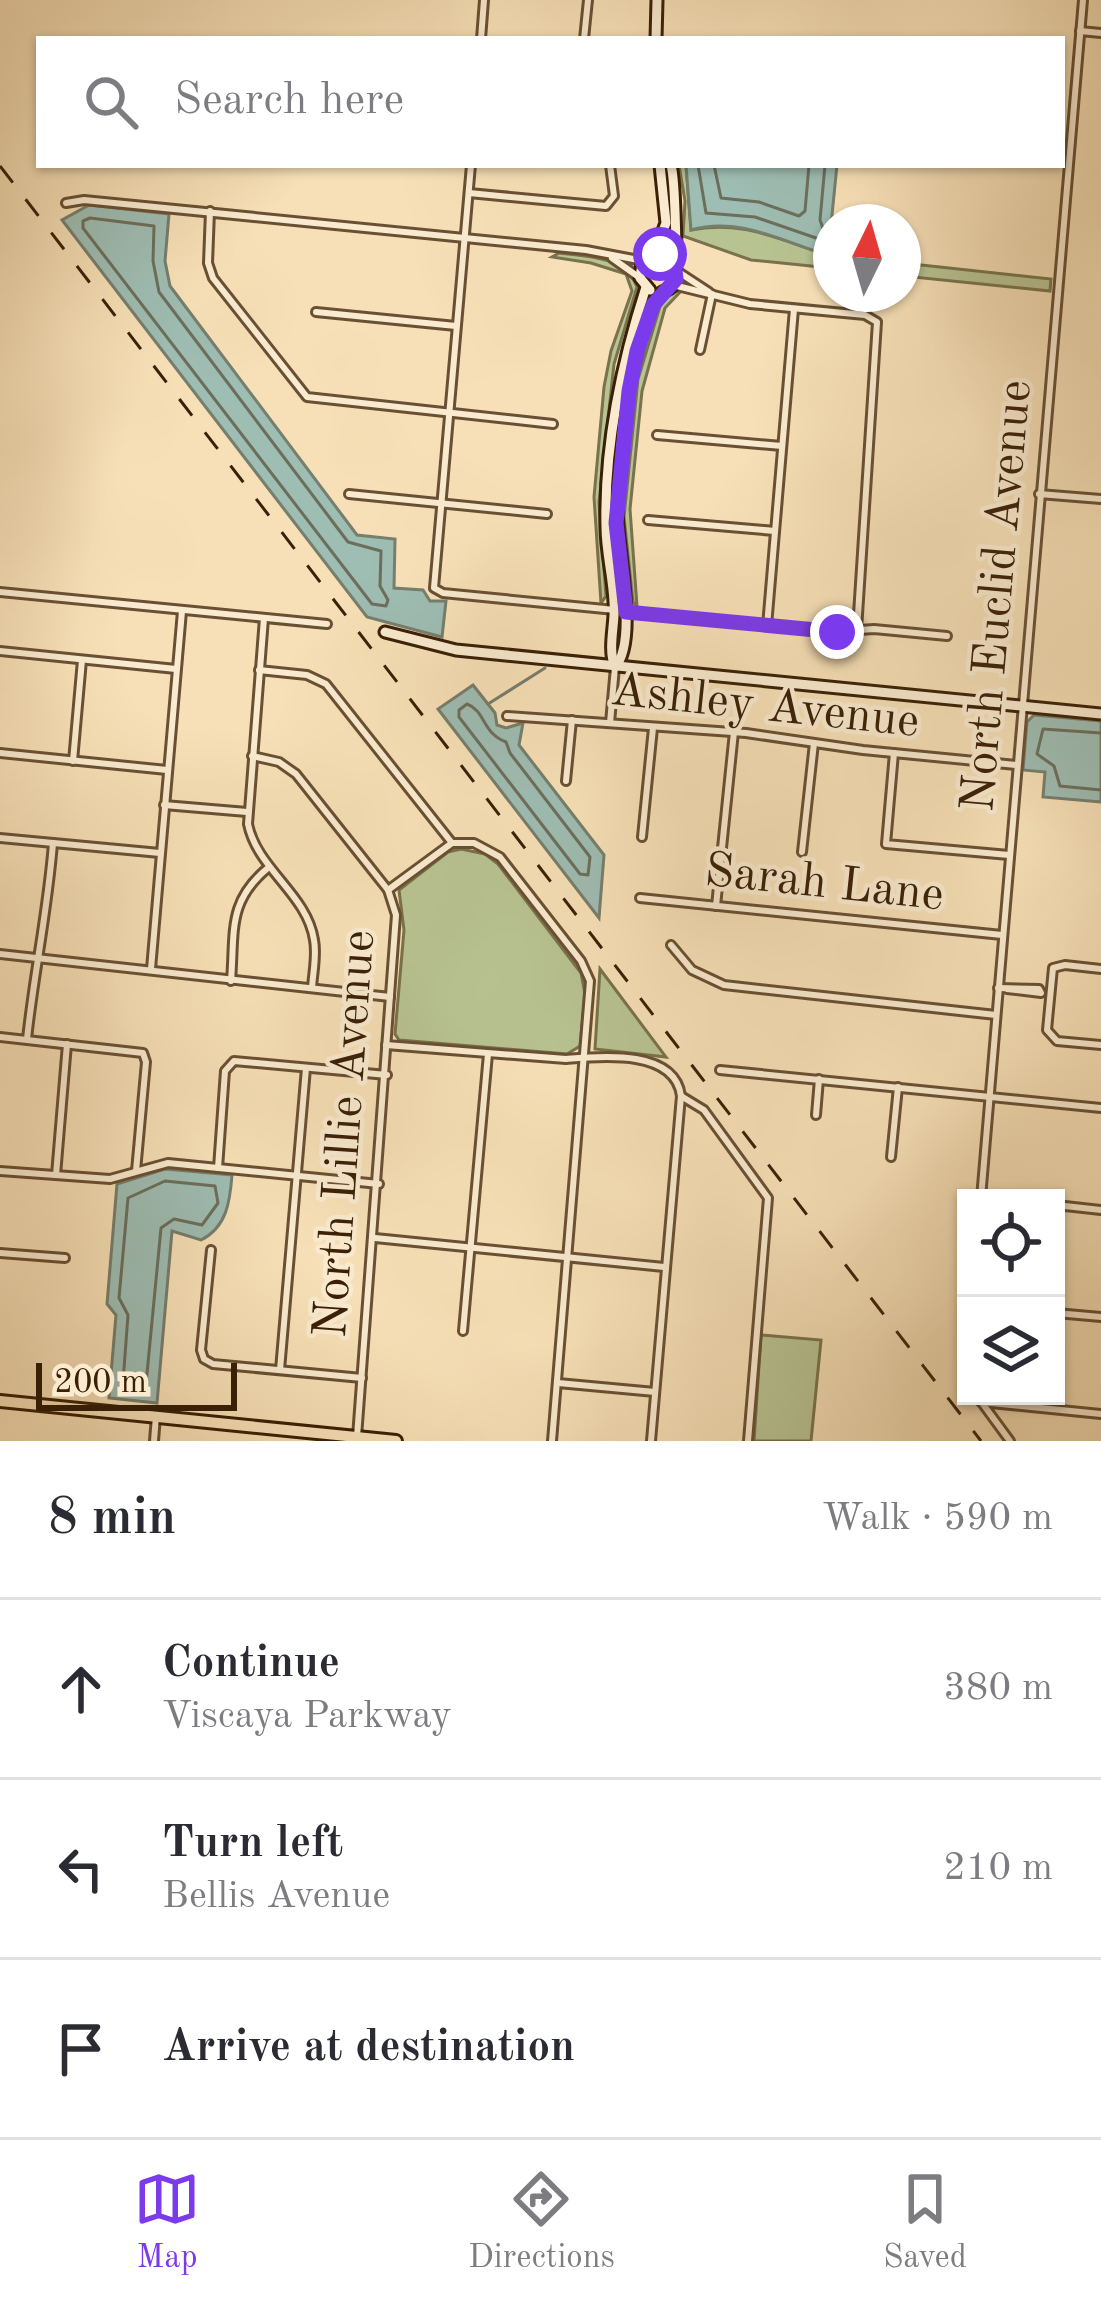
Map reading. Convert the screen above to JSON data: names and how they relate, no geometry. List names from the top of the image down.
{
  "streets": {
    "street": [
      "North Euclid Avenue",
      "Ashley Avenue",
      "Sarah Lane",
      "North Lillie Avenue"
    ]
  },
  "crossings": [
    ["North Euclid Avenue", "Ashley Avenue"],
    ["North Euclid Avenue", "Sarah Lane"]
  ],
  "scale_bar": "200 m",
  "north": "top",
  "page": {
    "search": "Search here",
    "scale": "200 m",
    "heading": ["8 min", "Walk · 590 m"],
    "list": [
      ["Continue", "Viscaya Parkway", "380 m"],
      ["Turn left", "Bellis Avenue", "210 m"],
      "Arrive at destination"
    ],
    "nav": ["Map", "Directions", "Saved"]
  }
}
